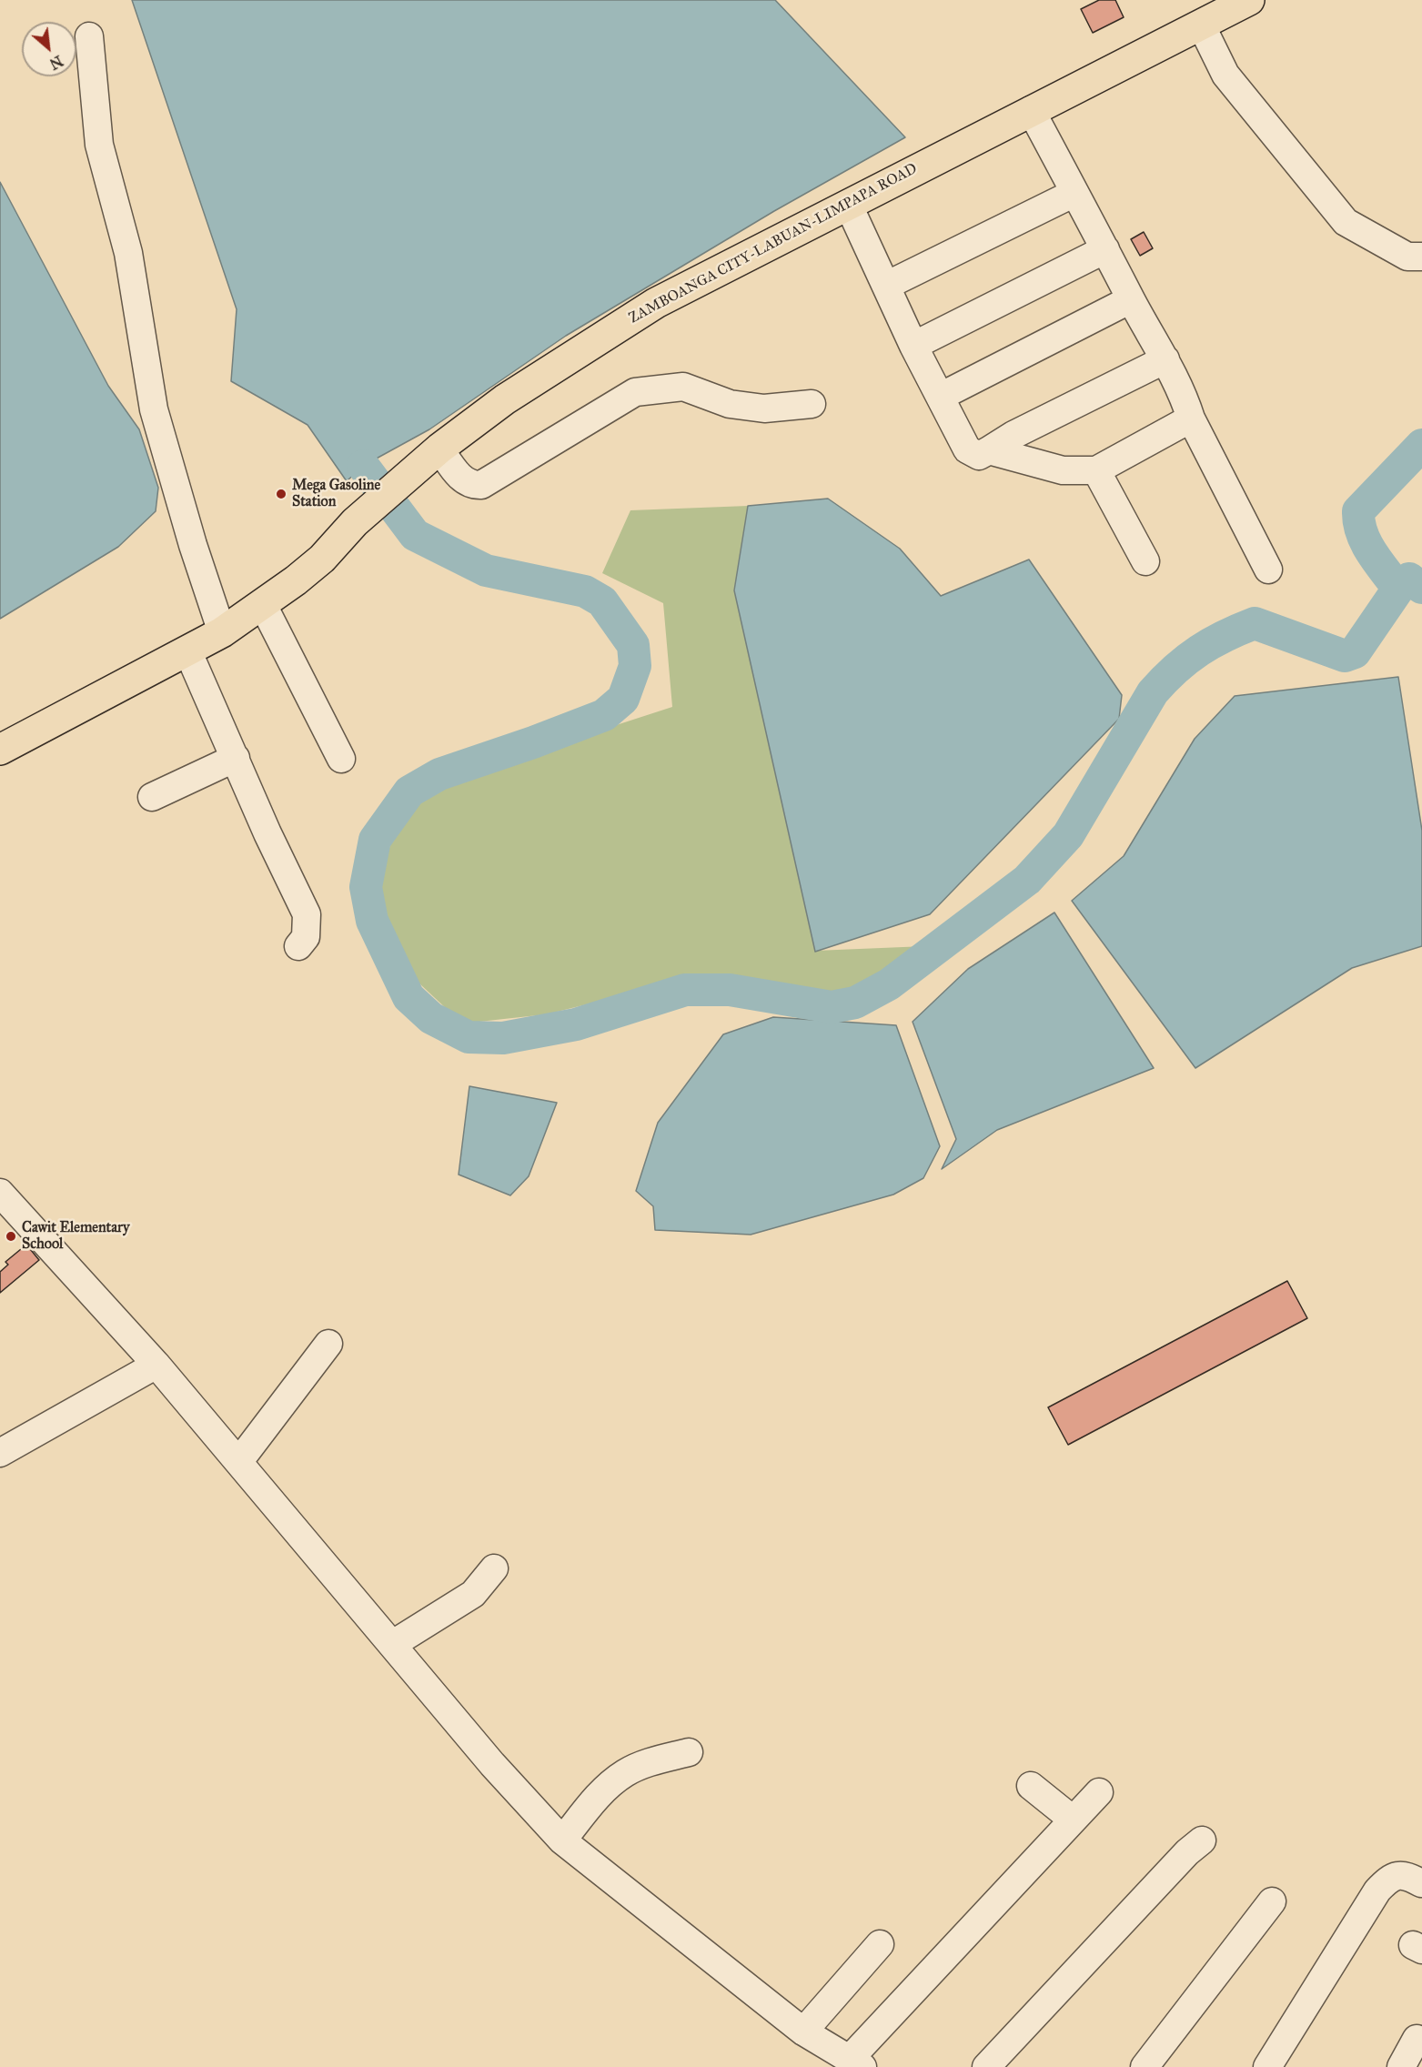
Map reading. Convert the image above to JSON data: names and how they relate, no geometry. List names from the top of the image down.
{
  "streets": {
    "main road": ["ZAMBOANGA CITY-LABUAN-LIMPAPA ROAD"]
  },
  "places": ["Mega Gasoline Station", "Cawit Elementary School"],
  "north": "bottom right"
}
